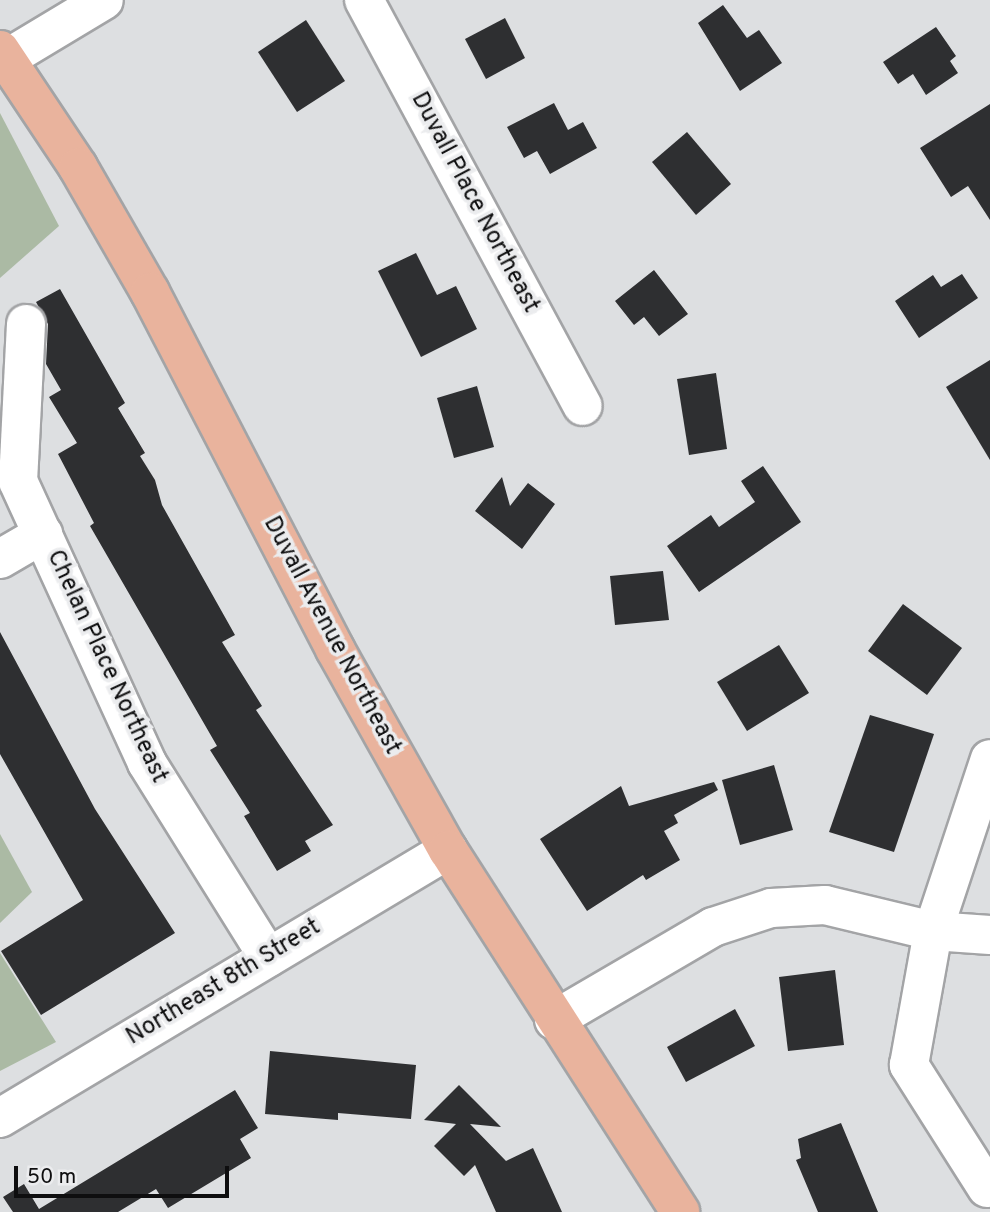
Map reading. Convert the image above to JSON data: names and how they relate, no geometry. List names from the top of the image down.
{
  "streets": {
    "main road": ["Duvall Avenue Northeast"],
    "street": ["Duvall Place Northeast", "Chelan Place Northeast", "Northeast 8th Street"]
  },
  "crossings": [
    ["Duvall Avenue Northeast", "Northeast 8th Street"],
    ["Chelan Place Northeast", "Northeast 8th Street"]
  ],
  "scale_bar": "50 m"
}
